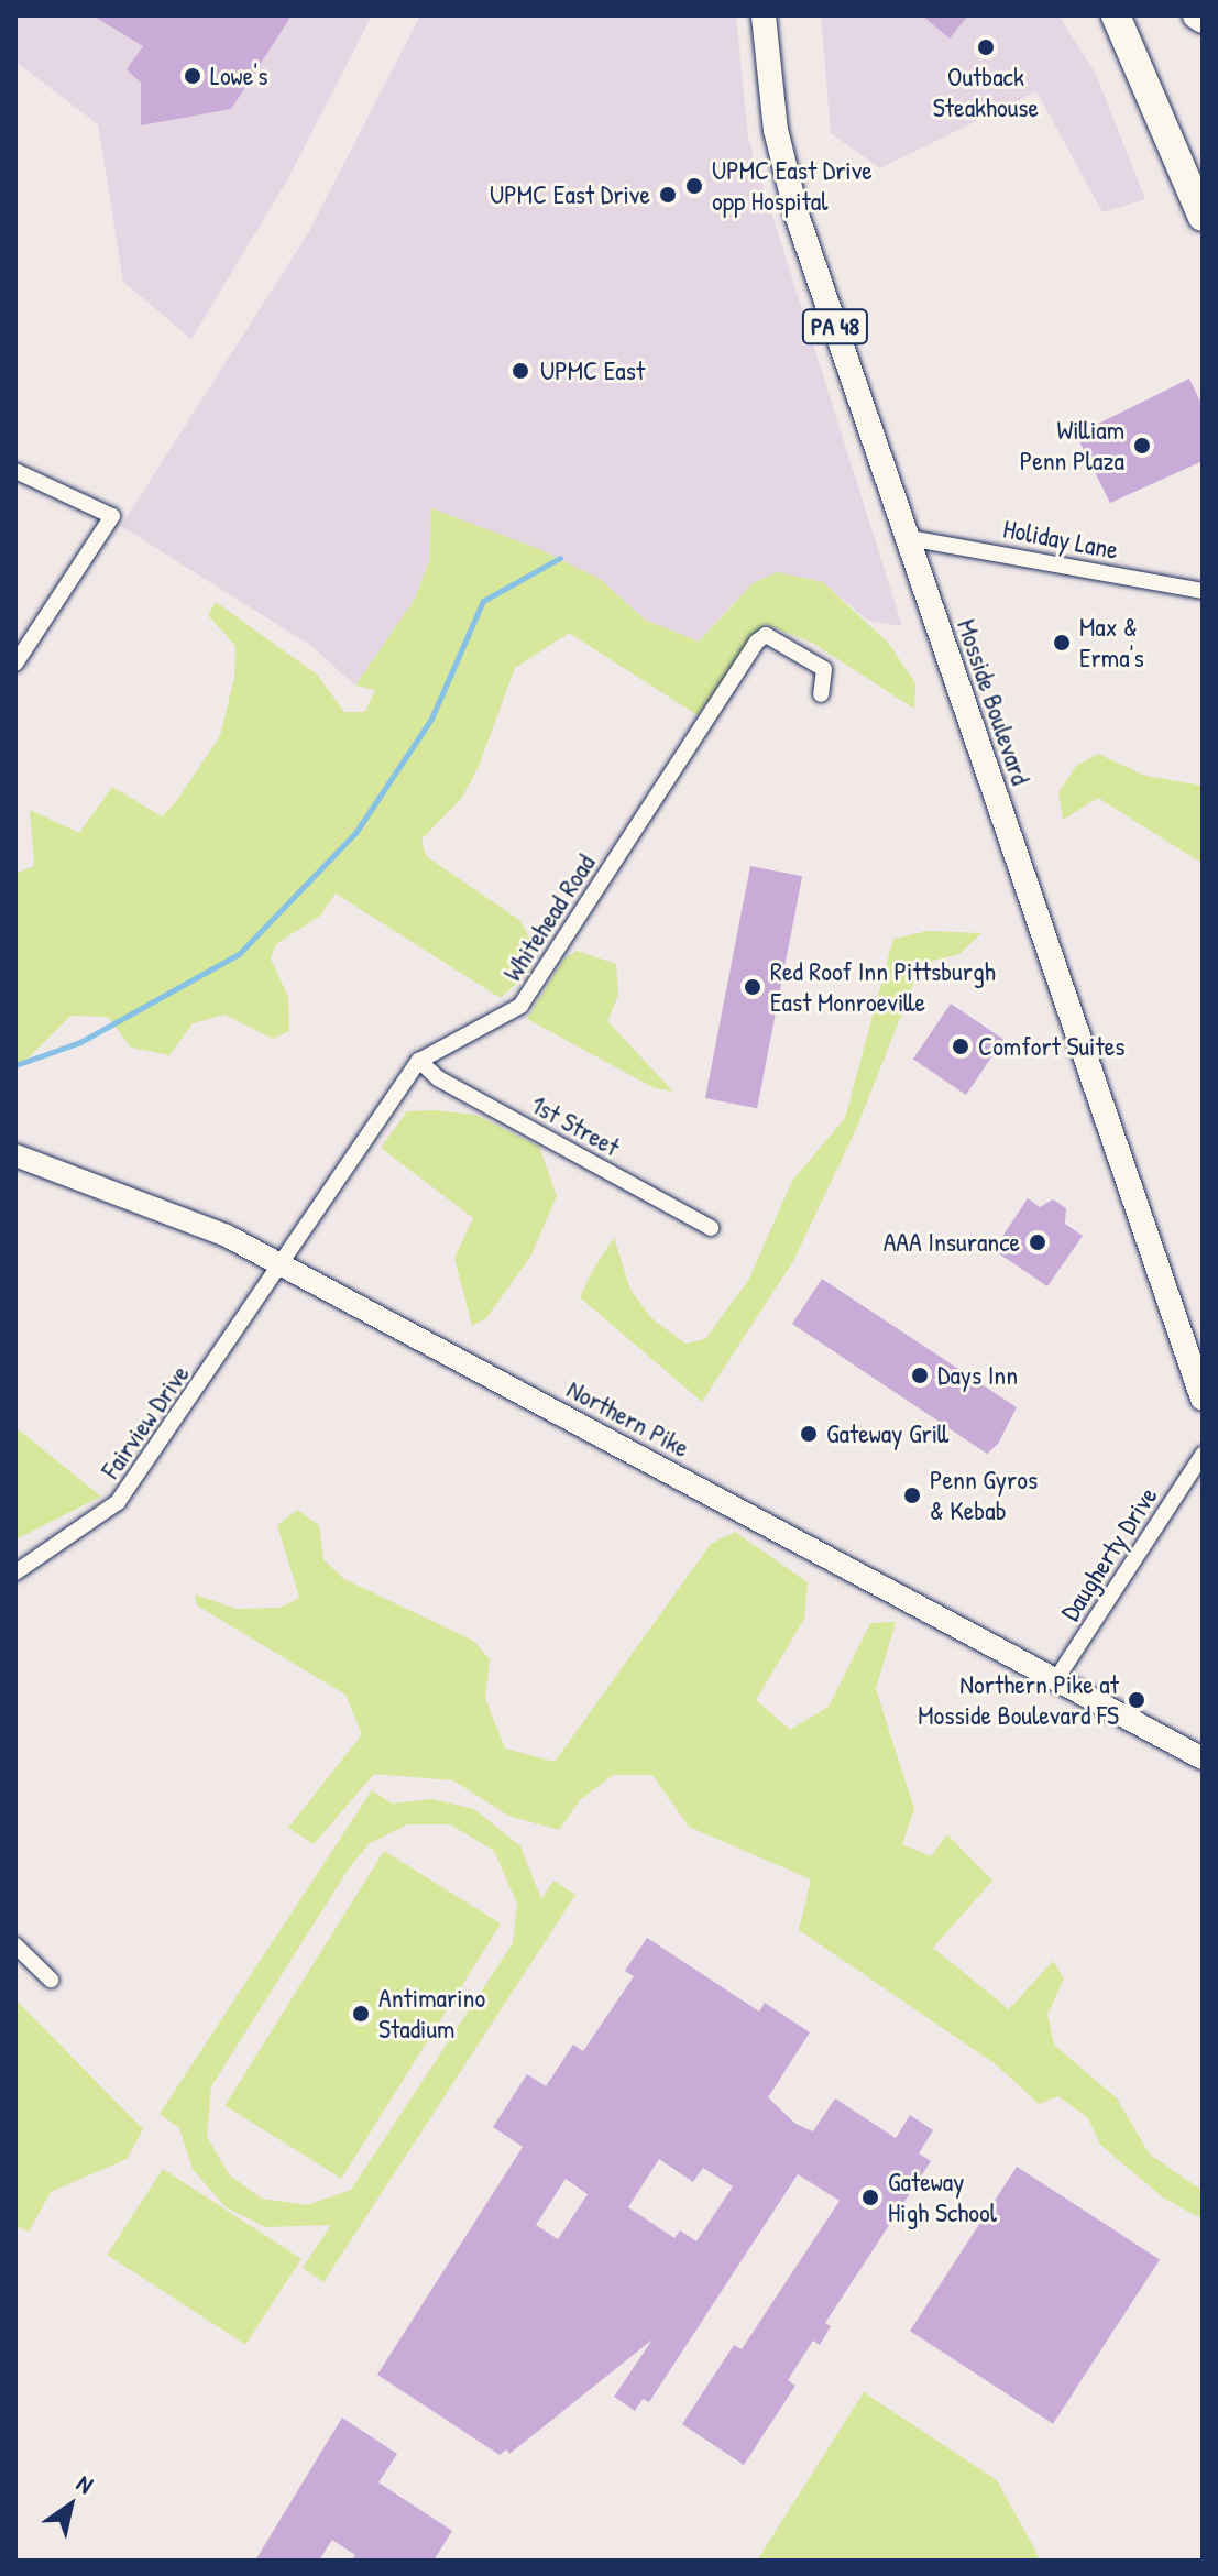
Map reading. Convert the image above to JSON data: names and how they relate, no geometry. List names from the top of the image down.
{
  "streets": {
    "main road": ["PA 48", "Mosside Boulevard", "Northern Pike"],
    "street": [
      "Holiday Lane",
      "Whitehead Road",
      "1st Street",
      "Fairview Drive",
      "Daugherty Drive"
    ]
  },
  "crossings": [
    ["Holiday Lane", "Mosside Boulevard"],
    ["Whitehead Road", "1st Street"],
    ["Whitehead Road", "Northern Pike"],
    ["Whitehead Road", "Fairview Drive"],
    ["Northern Pike", "Fairview Drive"],
    ["Northern Pike", "Daugherty Drive"]
  ],
  "places": [
    "Outback Steakhouse",
    "Lowe's",
    "UPMC East Drive opp Hospital",
    "UPMC East Drive",
    "UPMC East",
    "William Penn Plaza",
    "Max & Erma's",
    "Red Roof Inn Pittsburgh East Monroeville",
    "Comfort Suites",
    "AAA Insurance",
    "Days Inn",
    "Gateway Grill",
    "Penn Gyros & Kebab",
    "Northern Pike at Mosside Boulevard FS",
    "Antimarino Stadium",
    "Gateway High School"
  ],
  "north": "top right"
}
